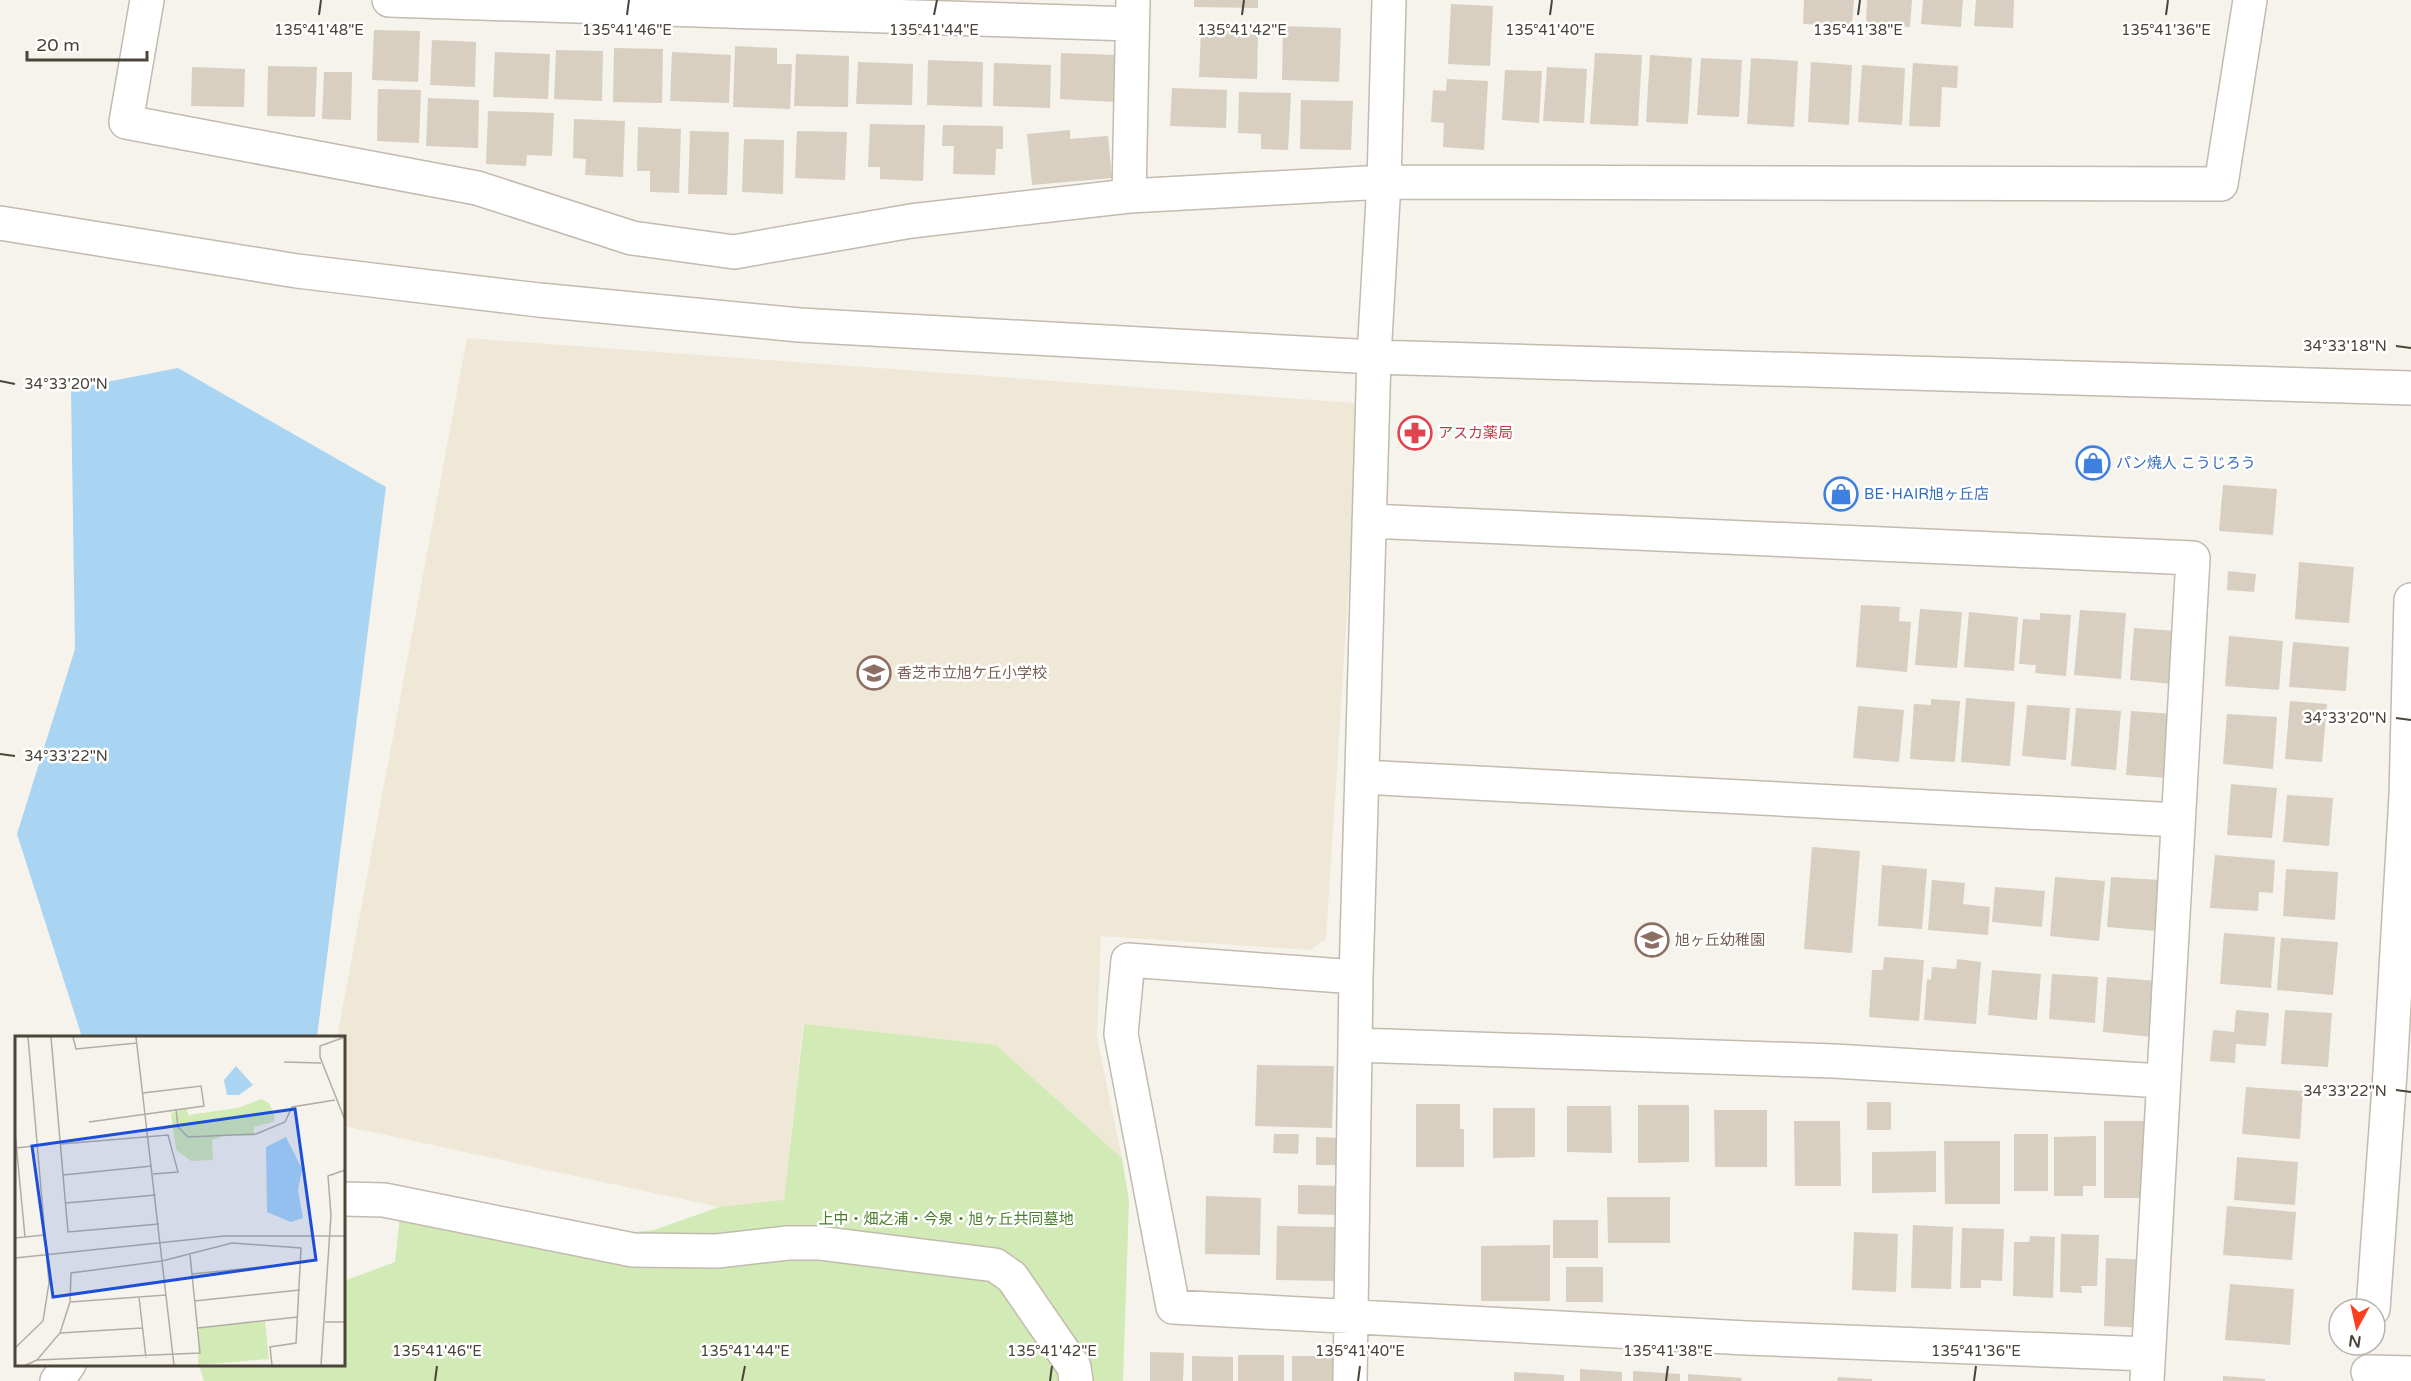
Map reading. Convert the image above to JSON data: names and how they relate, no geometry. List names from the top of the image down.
{
  "parks": ["上中・畑之浦・今泉・旭ヶ丘共同墓地"],
  "places": {
    "pharmacy": ["アスカ薬局"],
    "shop": ["パン焼人 こうじろう", "BE･HAIR旭ヶ丘店"],
    "school or university": ["香芝市立旭ケ丘小学校", "旭ヶ丘幼稚園"]
  },
  "scale_bar": "20 m",
  "north": "bottom",
  "coordinates": [
    "135°41'48\"E",
    "135°41'46\"E",
    "135°41'44\"E",
    "135°41'42\"E",
    "135°41'40\"E",
    "135°41'38\"E",
    "135°41'36\"E",
    "34°33'18\"N",
    "34°33'20\"N",
    "34°33'22\"N"
  ]
}
